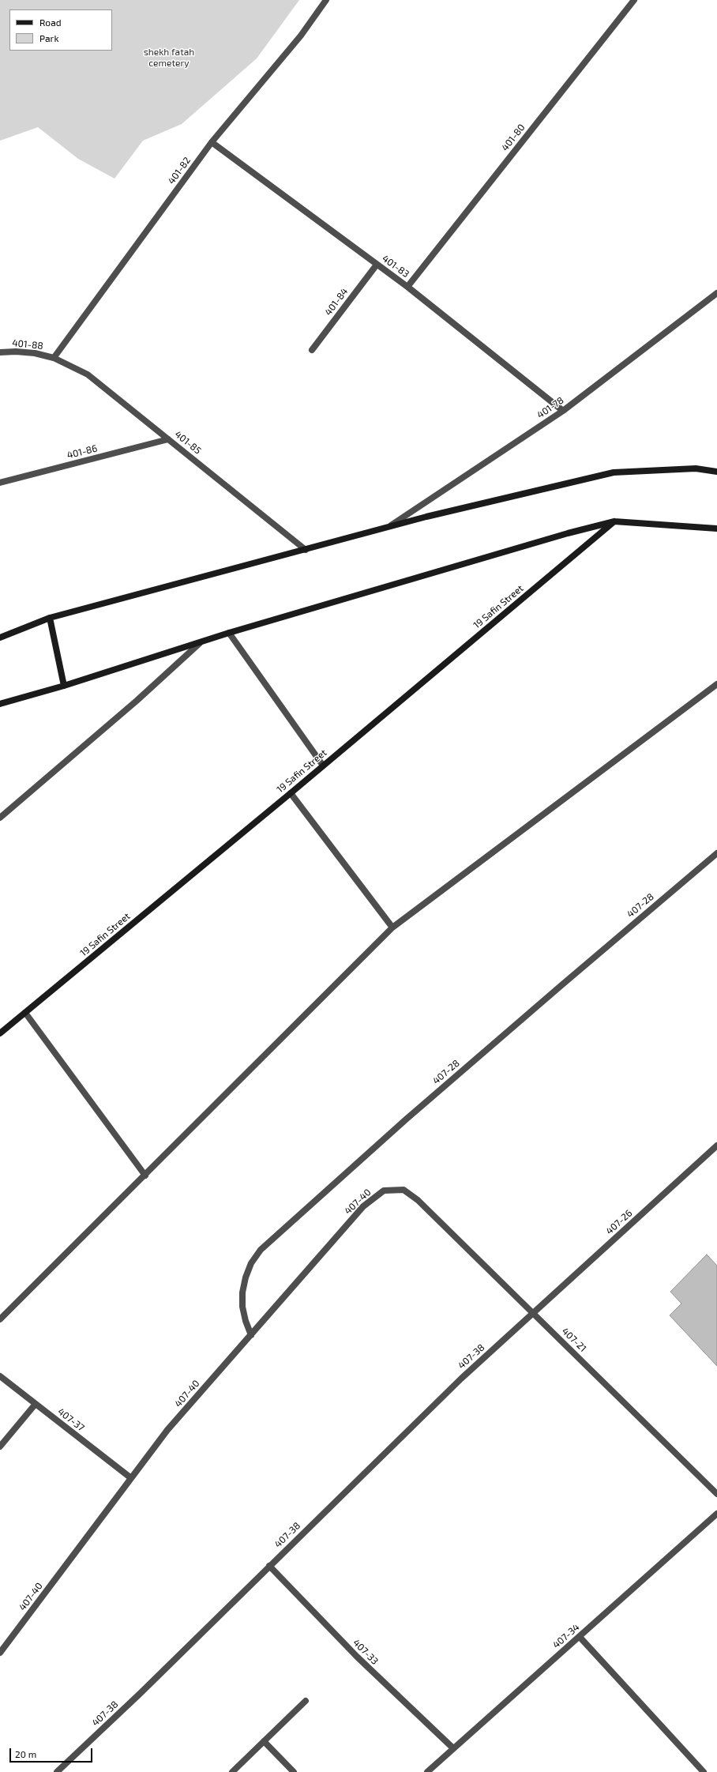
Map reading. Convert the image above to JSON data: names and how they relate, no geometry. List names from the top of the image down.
{
  "streets": {
    "street": [
      "401-80",
      "401-82",
      "401-83",
      "401-84",
      "401-88",
      "401-78",
      "401-85",
      "401-86",
      "19 Safin Street",
      "407-28",
      "407-40",
      "407-26",
      "407-21",
      "407-38",
      "407-37",
      "407-34",
      "407-33"
    ]
  },
  "crossings": [
    ["401-80", "401-83"],
    ["401-82", "401-83"],
    ["401-82", "401-88"],
    ["401-82", "401-85"],
    ["401-83", "401-84"],
    ["401-83", "401-78"],
    ["401-88", "401-85"],
    ["401-85", "401-86"],
    ["407-28", "407-40"],
    ["407-40", "407-21"],
    ["407-40", "407-37"],
    ["407-26", "407-21"],
    ["407-26", "407-38"],
    ["407-21", "407-38"],
    ["407-38", "407-33"],
    ["407-34", "407-33"]
  ],
  "parks": ["shekh fatah cemetery"],
  "legend": ["Road", "Park"],
  "scale_bar": "20 m"
}
